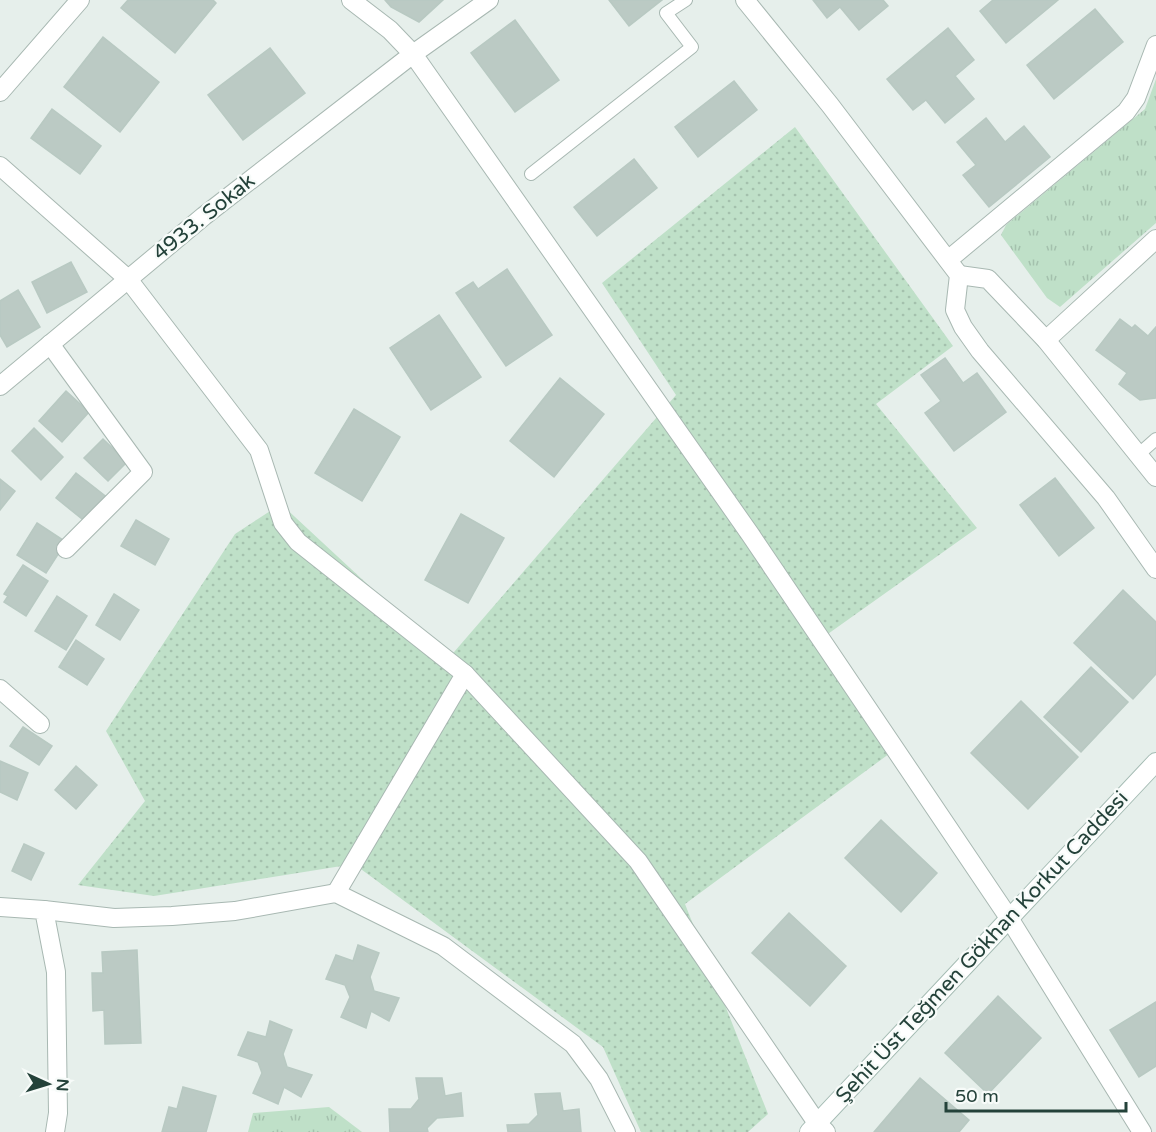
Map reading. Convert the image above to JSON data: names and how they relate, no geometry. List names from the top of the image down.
{
  "streets": {
    "street": ["4933. Sokak", "Şehit Üst Teğmen Gökhan Korkut Caddesi"]
  },
  "scale_bar": "50 m",
  "north": "right"
}
